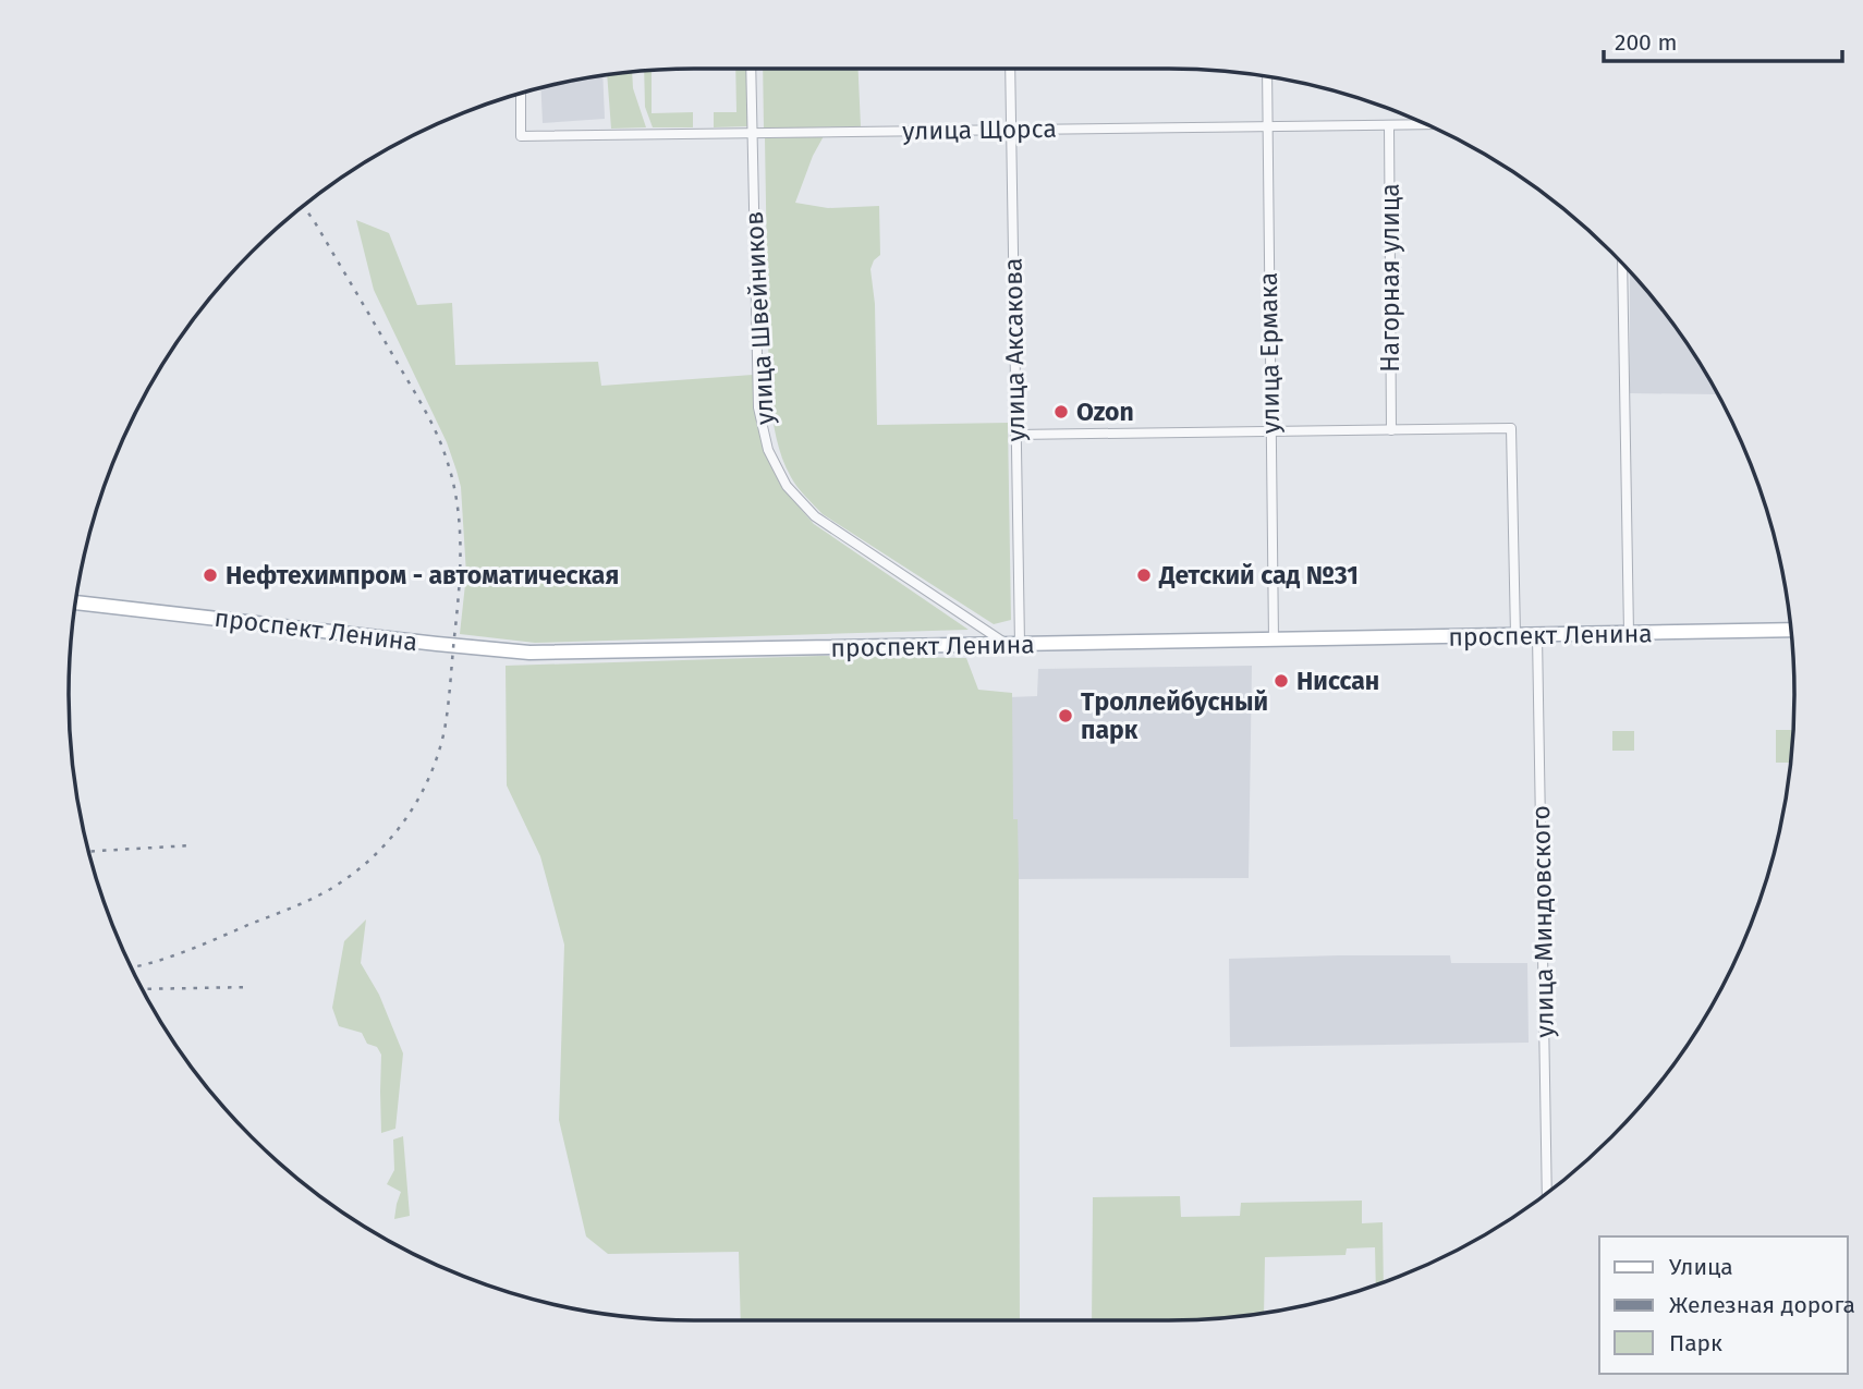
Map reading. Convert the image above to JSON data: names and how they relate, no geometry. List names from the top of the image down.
{
  "streets": {
    "main road": ["проспект Ленина"],
    "street": [
      "улица Щорса",
      "Нагорная улица",
      "улица Швейников",
      "улица Аксакова",
      "улица Ермака",
      "улица Миндовского"
    ]
  },
  "crossings": [
    ["улица Щорса", "Нагорная улица"],
    ["улица Щорса", "улица Швейников"],
    ["улица Щорса", "улица Аксакова"],
    ["улица Щорса", "улица Ермака"],
    ["улица Швейников", "улица Аксакова"],
    ["улица Швейников", "проспект Ленина"],
    ["улица Аксакова", "проспект Ленина"],
    ["улица Ермака", "проспект Ленина"],
    ["проспект Ленина", "улица Миндовского"]
  ],
  "places": [
    "Ozon",
    "Нефтехимпром - автоматическая",
    "Детский сад №31",
    "Ниссан",
    "Троллейбусный парк"
  ],
  "legend": ["Улица", "Железная дорога", "Парк"],
  "scale_bar": "200 m"
}
